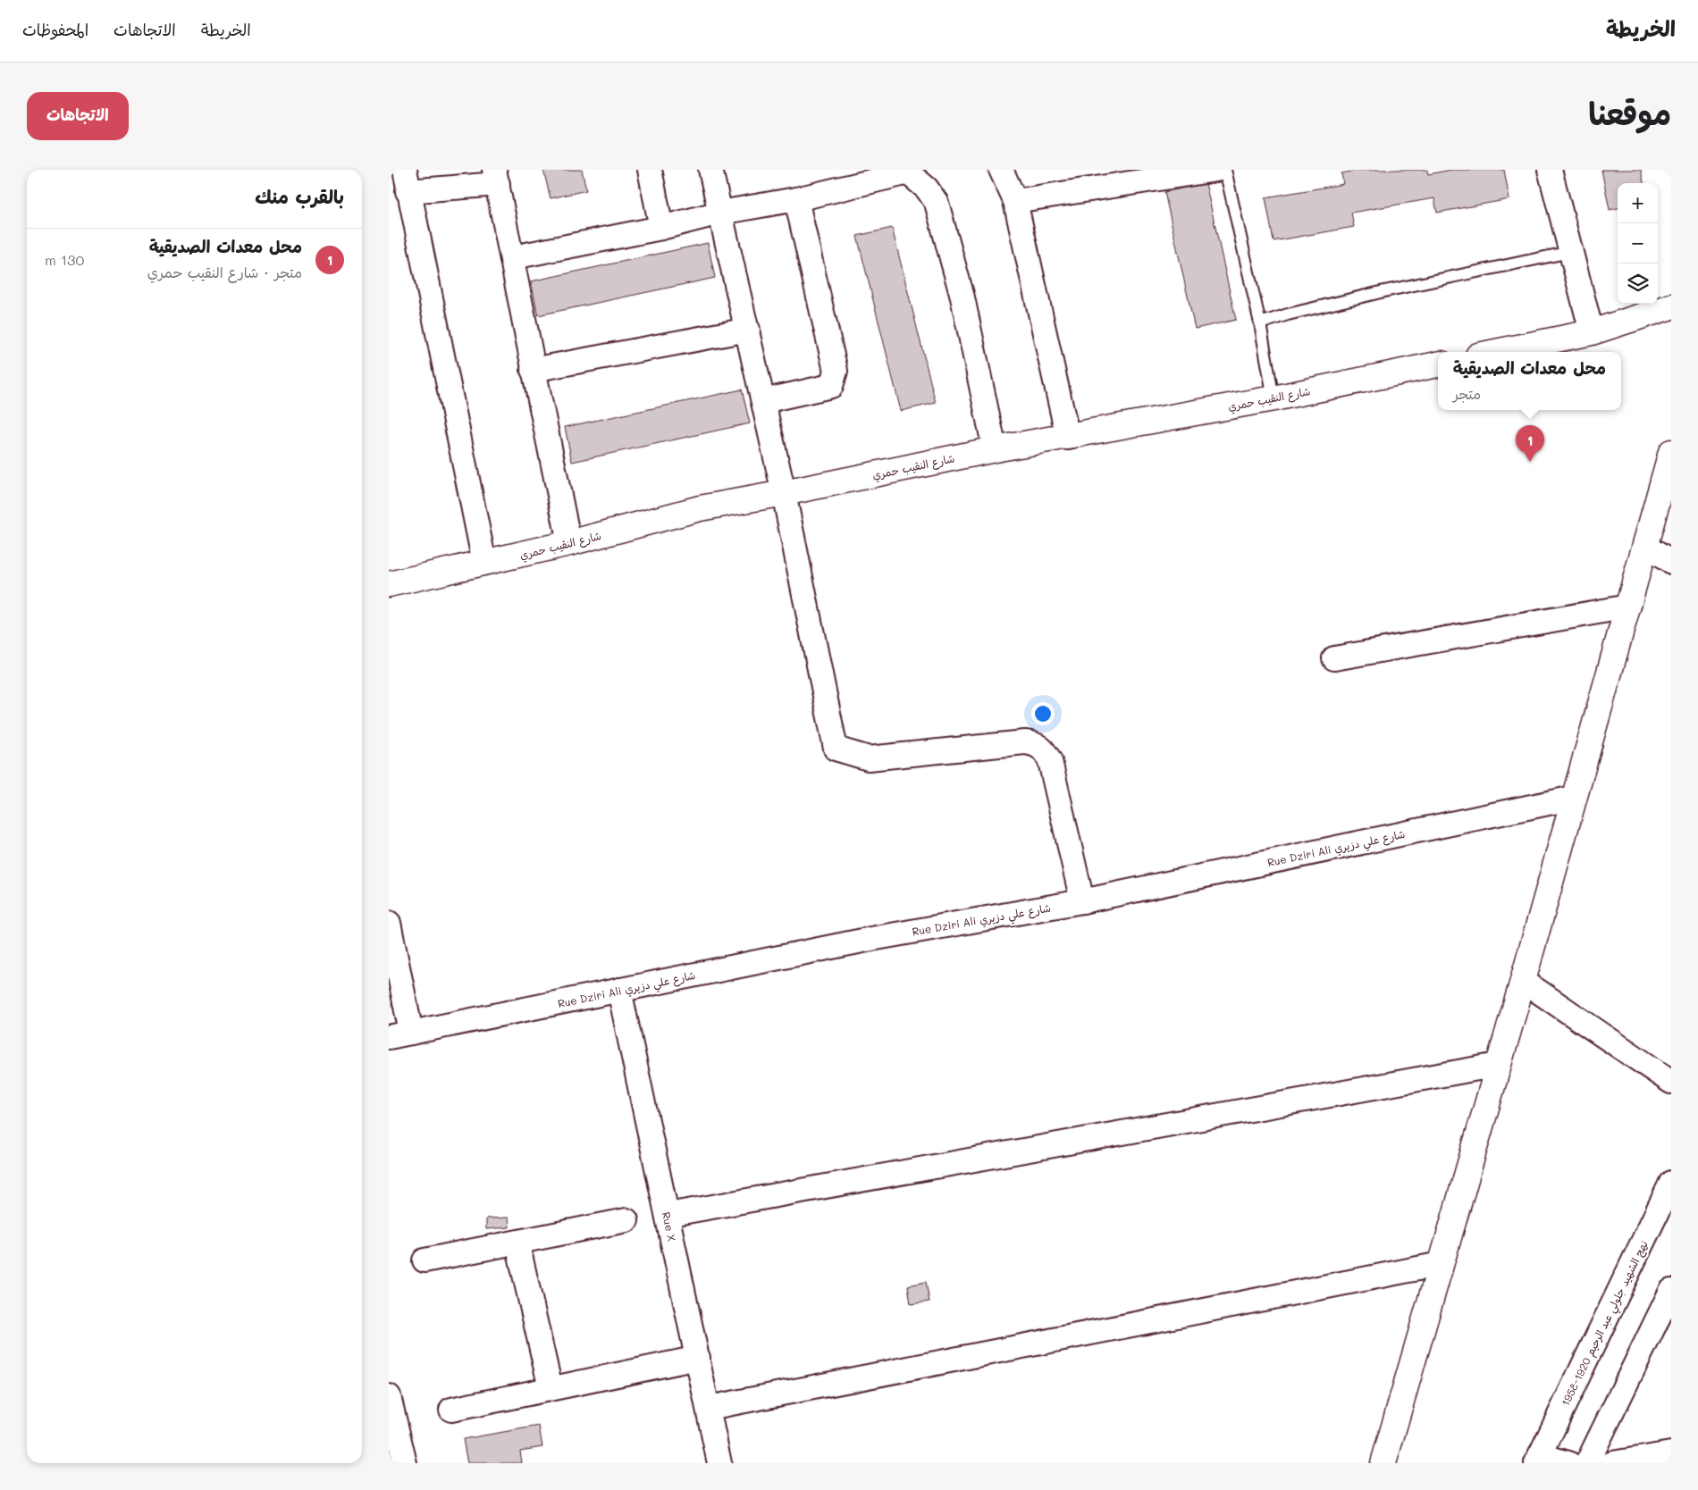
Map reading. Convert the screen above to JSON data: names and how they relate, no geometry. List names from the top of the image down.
{
  "streets": {
    "main road": ["شارع النقيب حمري"],
    "street": ["Rue Dziri Ali شارع علي دزيري", "Rue X", "نهج الشهيد جلولي عبد الرحيم 1920-1958"]
  },
  "crossings": [
    ["Rue Dziri Ali شارع علي دزيري", "Rue X"]
  ],
  "page": {
    "header": "الخريطة",
    "nav": ["الخريطة", "الاتجاهات", "المحفوظات"],
    "title": "موقعنا",
    "buttons": "الاتجاهات",
    "heading": "بالقرب منك",
    "map_buttons": ["+", "−"],
    "list": [
      {
        "mark": "1",
        "name": "محل معدات الصديقية",
        "note": "متجر · شارع النقيب حمري",
        "value": "130 m"
      }
    ],
    "popup": ["محل معدات الصديقية", "متجر"],
    "pins": "1"
  }
}
